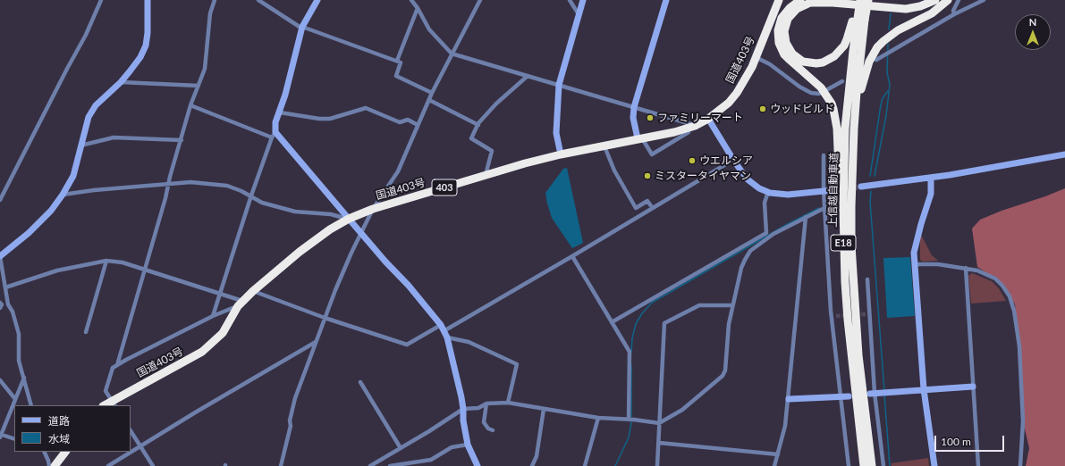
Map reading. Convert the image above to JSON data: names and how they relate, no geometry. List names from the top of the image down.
{
  "streets": {
    "highway": [
      "国道403号",
      "403",
      "上信越自動車道",
      "E18"
    ]
  },
  "places": [
    "ウッドビルド",
    "ファミリーマート",
    "ウエルシア",
    "ミスタータイヤマン"
  ],
  "legend": ["道路", "水域"],
  "scale_bar": "100 m",
  "north": "top"
}
